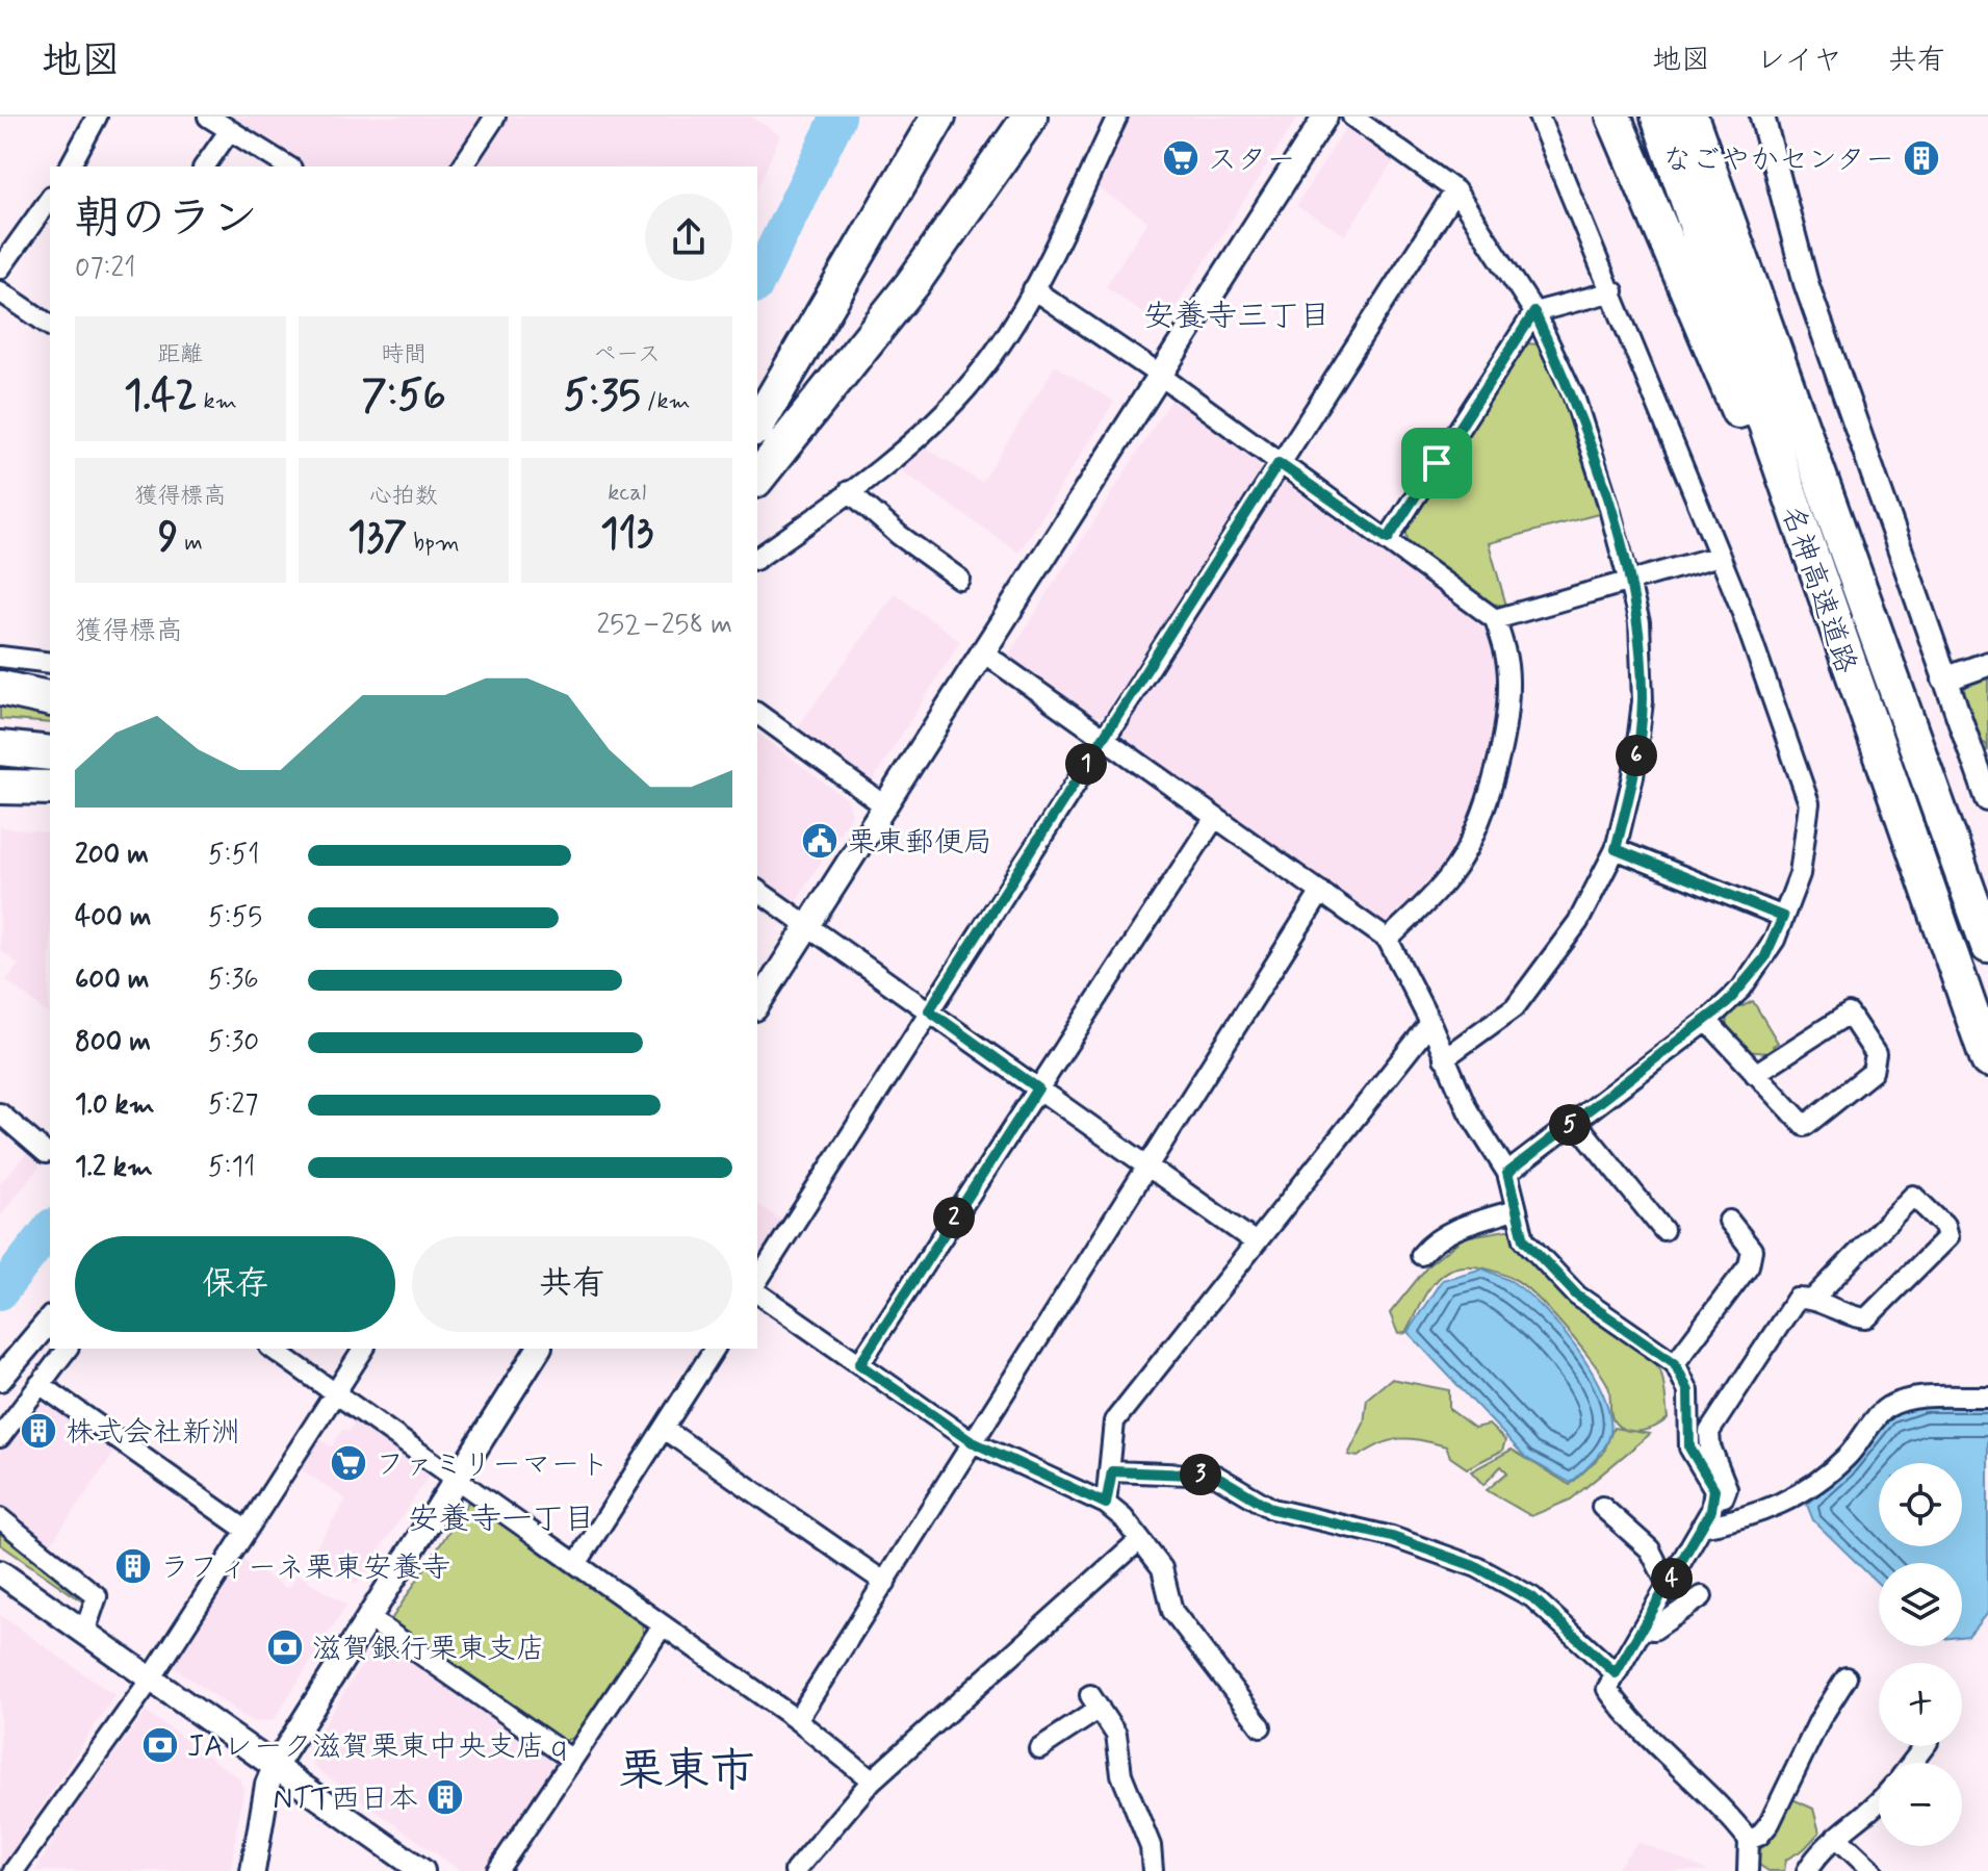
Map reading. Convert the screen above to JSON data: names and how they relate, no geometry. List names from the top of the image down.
{
  "streets": {
    "highway": ["名神高速道路"]
  },
  "districts": ["安養寺三丁目", "安養寺一丁目", "栗東市"],
  "places": {
    "supermarket": ["スター", "ファミリーマート"],
    "building": [
      "なごやかセンター",
      "株式会社新洲",
      "ラフィーネ栗東安養寺",
      "NTT西日本"
    ],
    "public building": ["栗東郵便局"],
    "bank": ["滋賀銀行栗東支店", "JAレーク滋賀栗東中央支店ｑ"]
  },
  "page": {
    "header": "地図",
    "nav": ["地図", "レイヤ", "共有"],
    "heading": ["朝のラン", "07:21"],
    "stats": [
      ["距離", "1.42 km"],
      ["時間", "7:56"],
      ["ペース", "5:35 /km"],
      ["獲得標高", "9 m"],
      ["心拍数", "137 bpm"],
      ["kcal", "113"]
    ],
    "chart": ["獲得標高", "252–258 m"],
    "pins": [
      "6",
      "1",
      "5",
      "2",
      "3",
      "4"
    ],
    "list": [
      {
        "name": "200 m",
        "note": "5:51"
      },
      {
        "name": "400 m",
        "note": "5:55"
      },
      {
        "name": "600 m",
        "note": "5:36"
      },
      {
        "name": "800 m",
        "note": "5:30"
      },
      {
        "name": "1.0 km",
        "note": "5:27"
      },
      {
        "name": "1.2 km",
        "note": "5:11"
      }
    ],
    "buttons": ["保存", "共有"],
    "map_buttons": ["+", "−"]
  }
}
